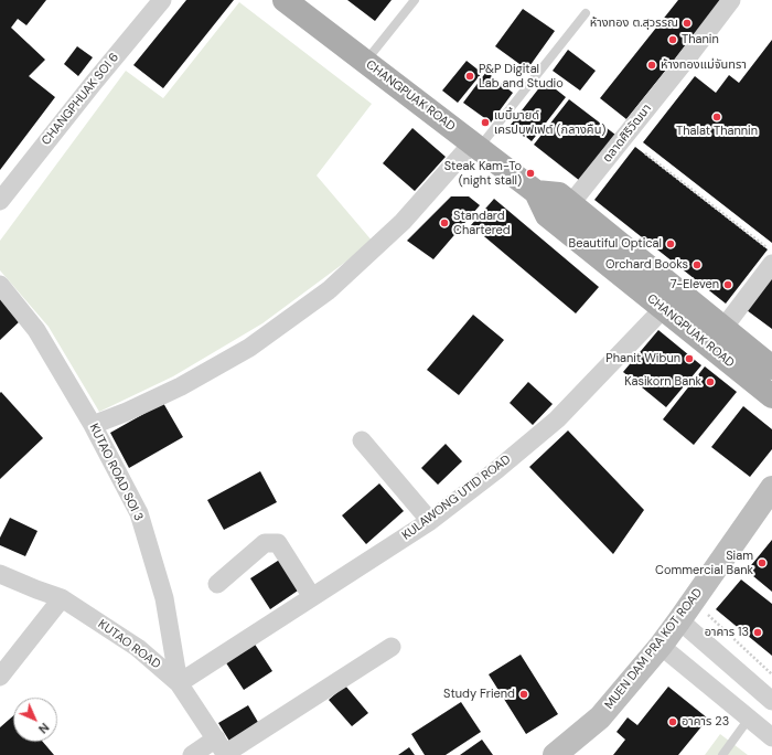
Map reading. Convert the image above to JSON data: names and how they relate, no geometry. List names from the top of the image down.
{
  "streets": {
    "main road": ["CHANGPUAK ROAD"],
    "street": [
      "CHANGPHUAK SOI 6",
      "ตลาดศิริวัฒนา",
      "KUTAO ROAD SOI 3",
      "KULAWONG UTID ROAD",
      "KUTAO ROAD",
      "MUEN DAM PRA KOT ROAD"
    ]
  },
  "crossings": [
    ["CHANGPUAK ROAD", "ตลาดศิริวัฒนา"],
    ["CHANGPUAK ROAD", "KULAWONG UTID ROAD"],
    ["KUTAO ROAD SOI 3", "KULAWONG UTID ROAD"],
    ["KUTAO ROAD SOI 3", "KUTAO ROAD"],
    ["KULAWONG UTID ROAD", "KUTAO ROAD"]
  ],
  "places": [
    "ห้างทอง ต.สุวรรณ",
    "Thanin",
    "ห้างทองแม่จันทรา",
    "P&P Digital Lab and Studio",
    "Thalat Thannin",
    "เบบี้มายด์ เครปบุฟเฟต์ (กลางคืน)",
    "Steak Kam-To (night stall)",
    "Standard Chartered",
    "Beautiful Optical",
    "Orchard Books",
    "7-Eleven",
    "Phanit Wibun",
    "Kasikorn Bank",
    "Siam Commercial Bank",
    "อาคาร 13",
    "Study Friend",
    "อาคาร 23"
  ],
  "north": "bottom right"
}
